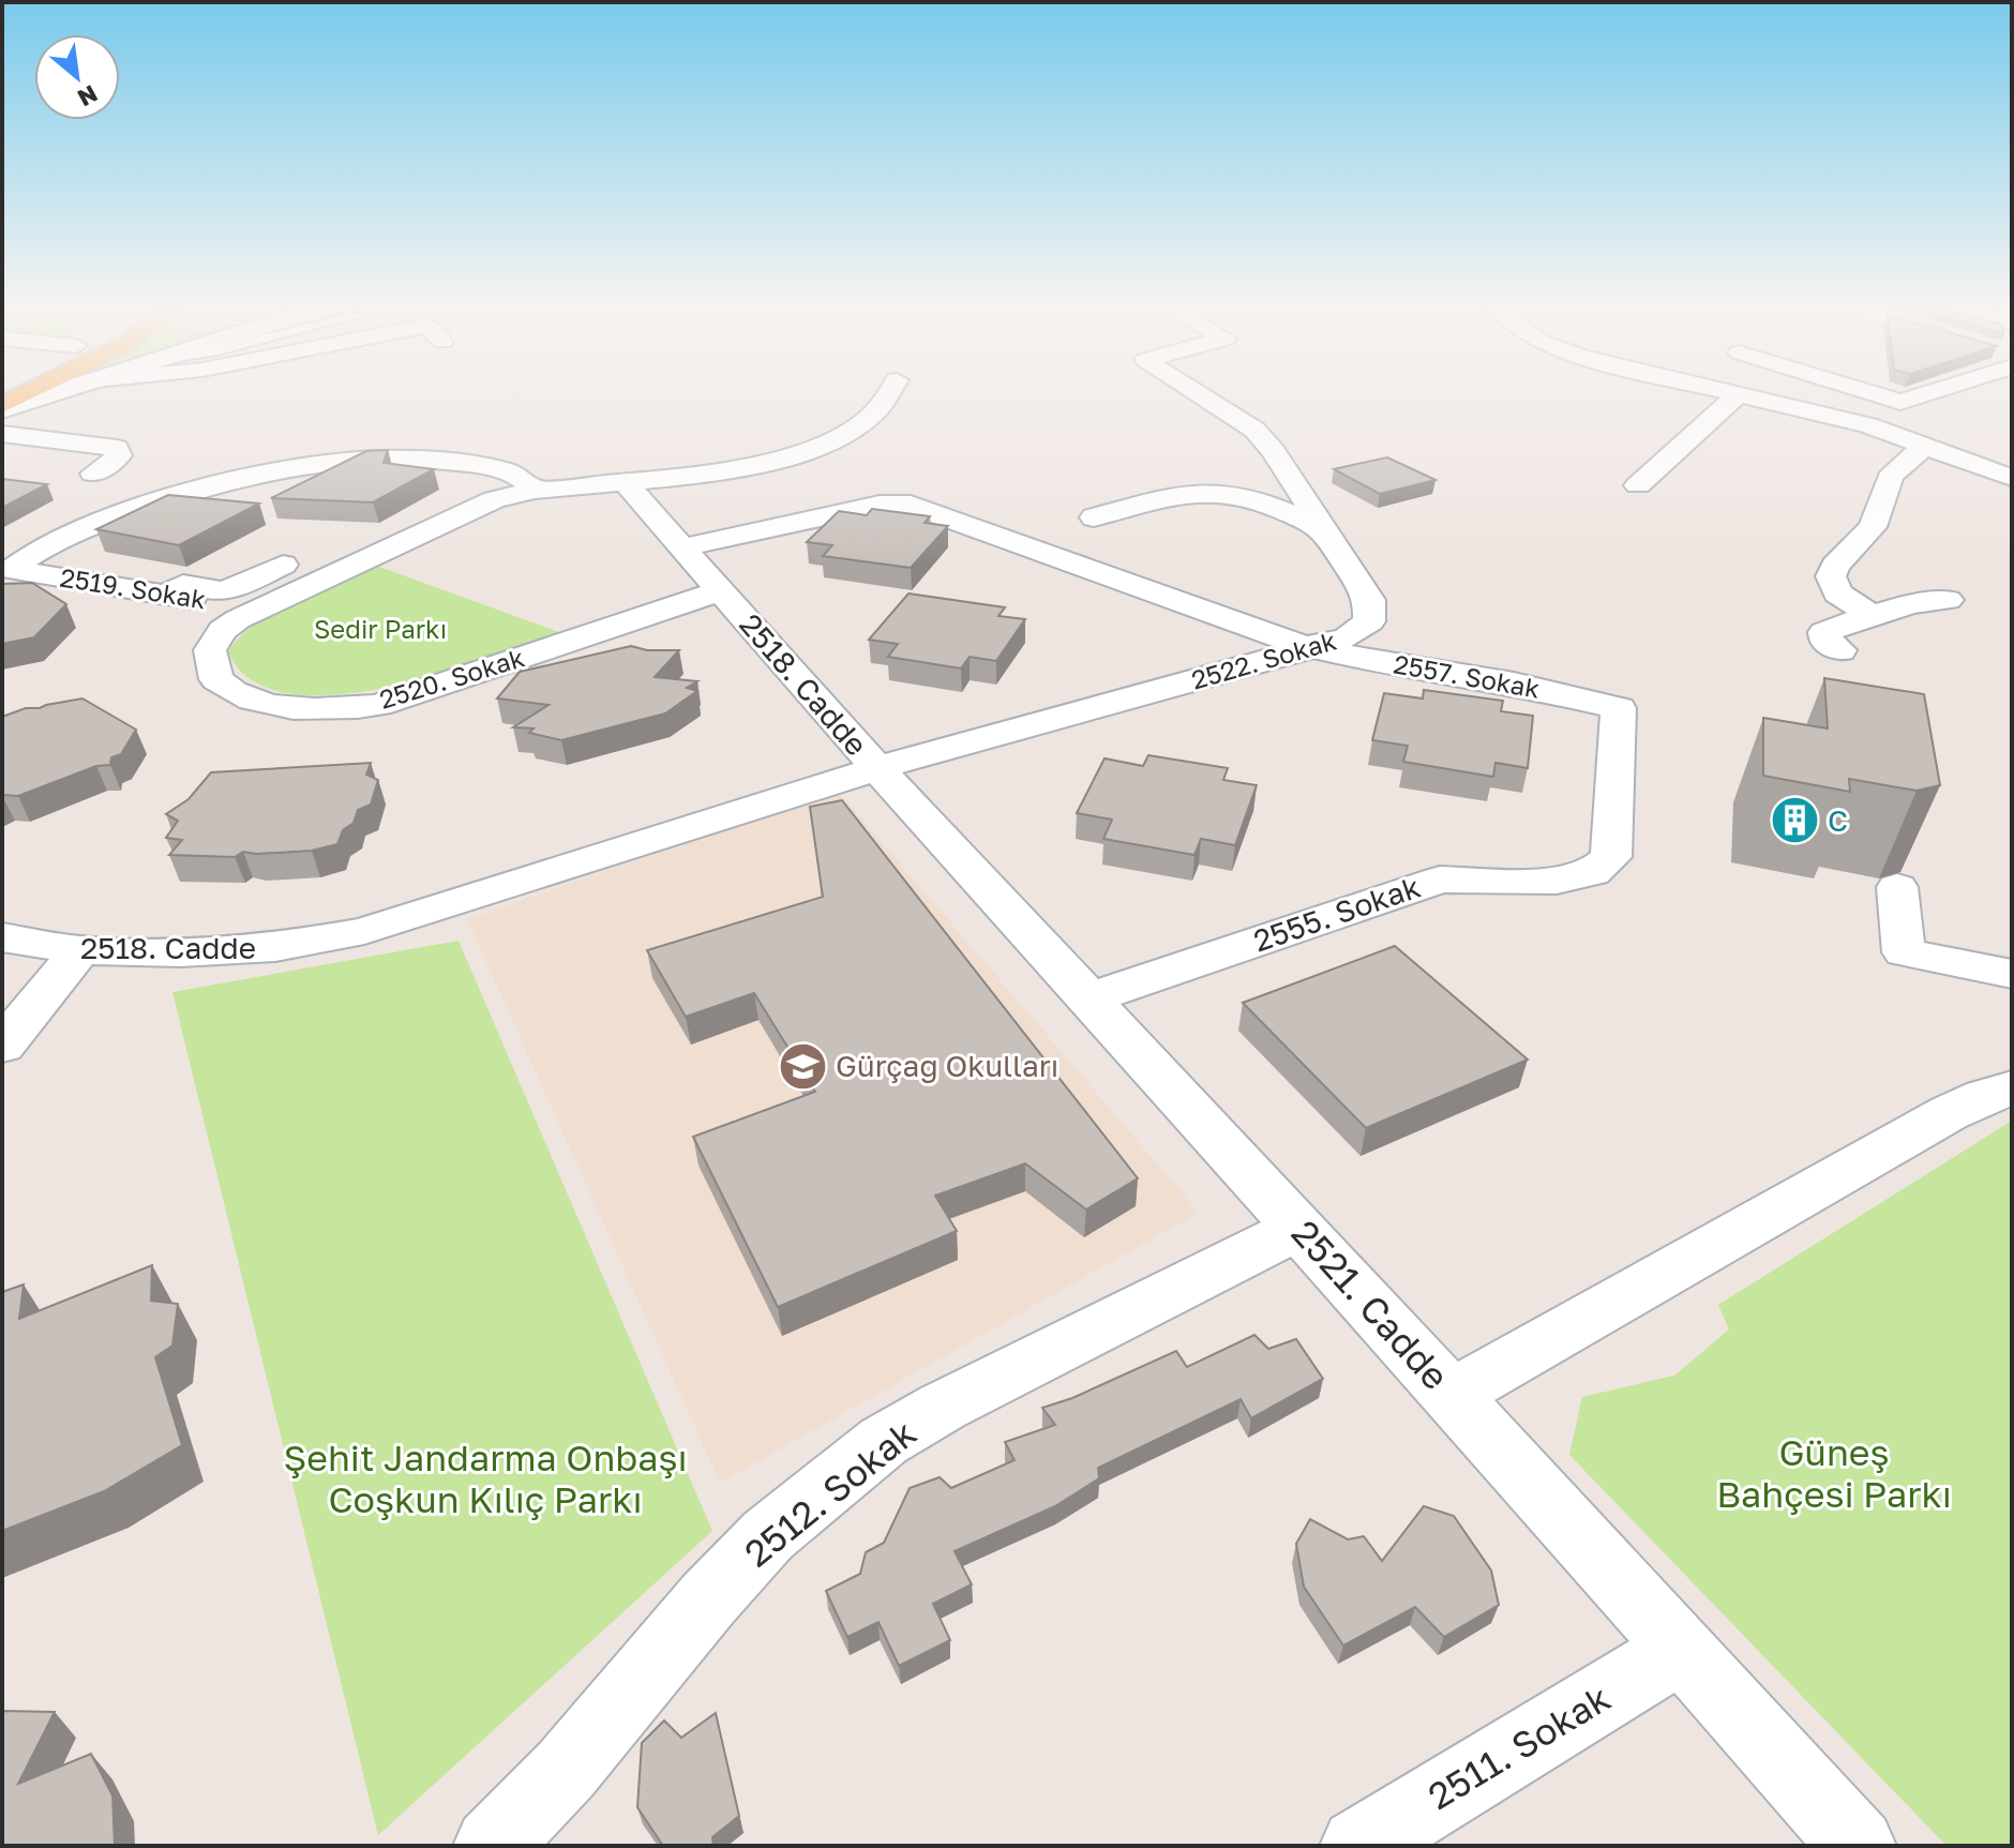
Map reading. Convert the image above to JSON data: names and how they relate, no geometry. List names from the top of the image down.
{
  "streets": {
    "street": [
      "2519. Sokak",
      "2522. Sokak",
      "2557. Sokak",
      "2520. Sokak",
      "2518. Cadde",
      "2555. Sokak",
      "2521. Cadde",
      "2512. Sokak",
      "2511. Sokak"
    ]
  },
  "crossings": [
    ["2519. Sokak", "2520. Sokak"],
    ["2522. Sokak", "2557. Sokak"],
    ["2522. Sokak", "2518. Cadde"],
    ["2522. Sokak", "2521. Cadde"],
    ["2557. Sokak", "2518. Cadde"],
    ["2557. Sokak", "2555. Sokak"],
    ["2520. Sokak", "2518. Cadde"],
    ["2518. Cadde", "2521. Cadde"],
    ["2555. Sokak", "2521. Cadde"],
    ["2521. Cadde", "2512. Sokak"],
    ["2521. Cadde", "2511. Sokak"]
  ],
  "parks": ["Sedir Parkı", "Güneş Bahçesi Parkı", "Şehit Jandarma Onbaşı Coşkun Kılıç Parkı"],
  "places": {
    "building": ["C"],
    "school or university": ["Gürçağ Okulları"]
  },
  "north": "bottom right"
}
